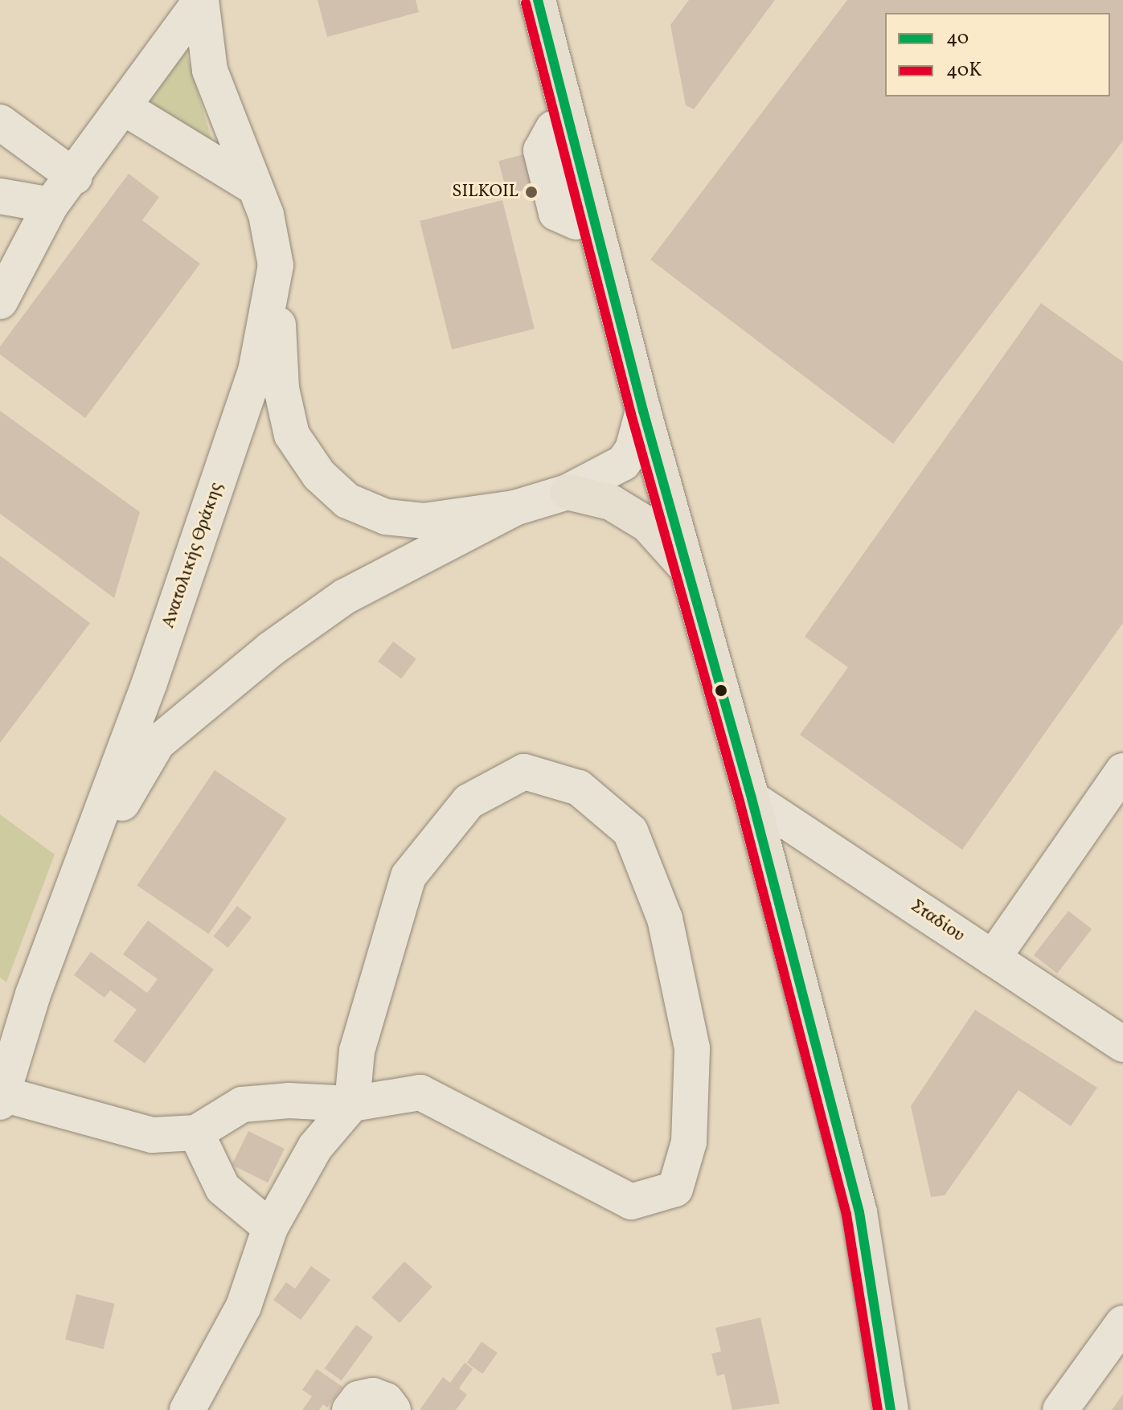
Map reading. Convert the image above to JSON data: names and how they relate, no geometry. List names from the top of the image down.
{
  "streets": {
    "street": ["Ανατολικής Θράκης", "Σταδίου"]
  },
  "places": ["SILKOIL"],
  "lines": ["transit line 40", "transit line 40Κ"],
  "legend": ["40", "40Κ"]
}
